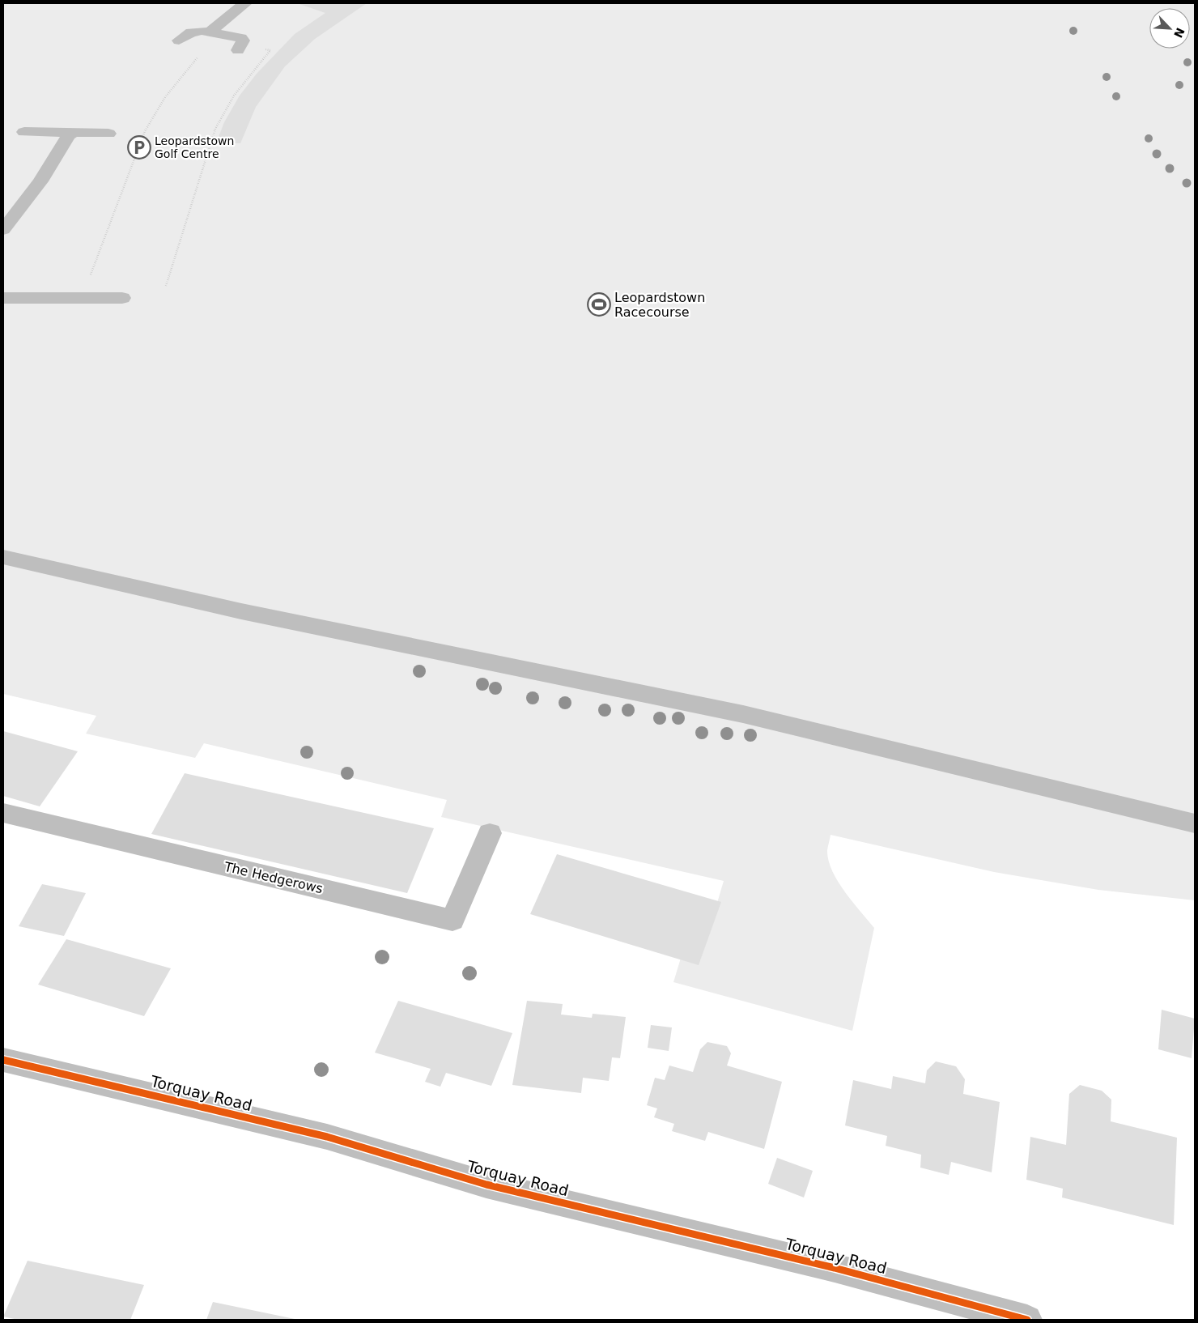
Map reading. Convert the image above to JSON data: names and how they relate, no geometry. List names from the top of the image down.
{
  "streets": {
    "street": ["The Hedgerows", "Torquay Road"]
  },
  "places": {
    "parking": ["Leopardstown Golf Centre"],
    "sports": ["Leopardstown Racecourse"]
  },
  "north": "bottom right"
}
